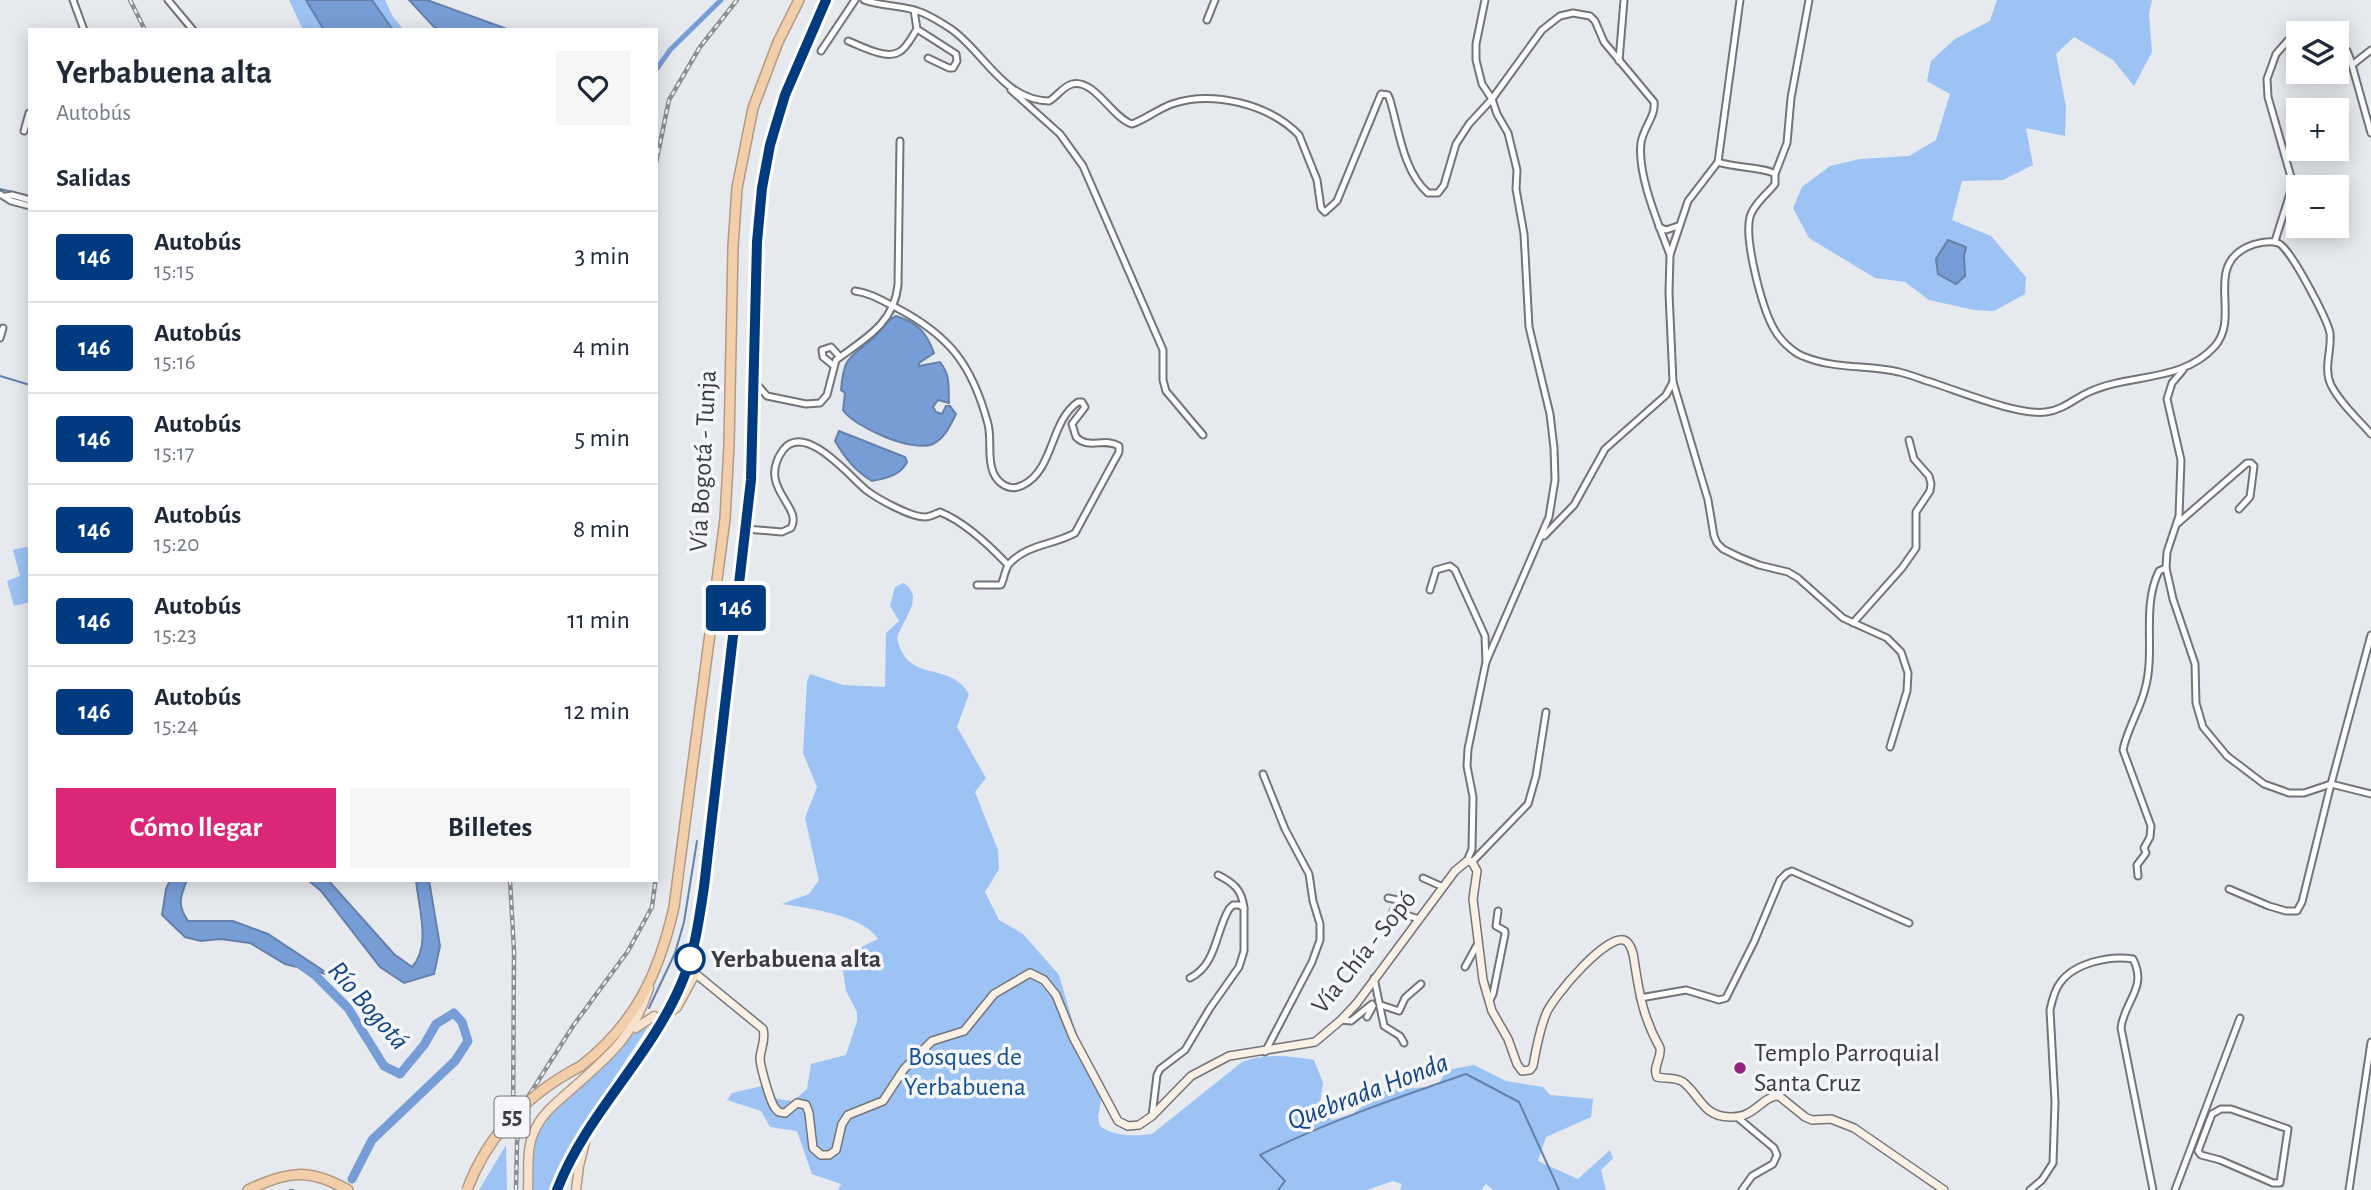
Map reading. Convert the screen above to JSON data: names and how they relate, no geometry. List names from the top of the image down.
{
  "streets": {
    "highway": ["Vía Bogotá - Tunja", "55"],
    "street": ["Vía Chía - Sopó"]
  },
  "crossings": [
    ["Vía Bogotá - Tunja", "55"]
  ],
  "water": ["Río Bogotá", "Quebrada Honda"],
  "parks": ["Bosques de Yerbabuena"],
  "places": ["Yerbabuena alta", "Templo Parroquial Santa Cruz"],
  "lines": ["bus line 146"],
  "page": {
    "on_map": "146",
    "map_buttons": ["+", "−"],
    "heading": [
      ["Yerbabuena alta", "Autobús"],
      "Salidas"
    ],
    "list": [
      {
        "mark": "146",
        "name": "Autobús",
        "note": "15:15",
        "value": "3 min"
      },
      {
        "mark": "146",
        "name": "Autobús",
        "note": "15:16",
        "value": "4 min"
      },
      {
        "mark": "146",
        "name": "Autobús",
        "note": "15:17",
        "value": "5 min"
      },
      {
        "mark": "146",
        "name": "Autobús",
        "note": "15:20",
        "value": "8 min"
      },
      {
        "mark": "146",
        "name": "Autobús",
        "note": "15:23",
        "value": "11 min"
      },
      {
        "mark": "146",
        "name": "Autobús",
        "note": "15:24",
        "value": "12 min"
      }
    ],
    "buttons": ["Cómo llegar", "Billetes"]
  }
}
